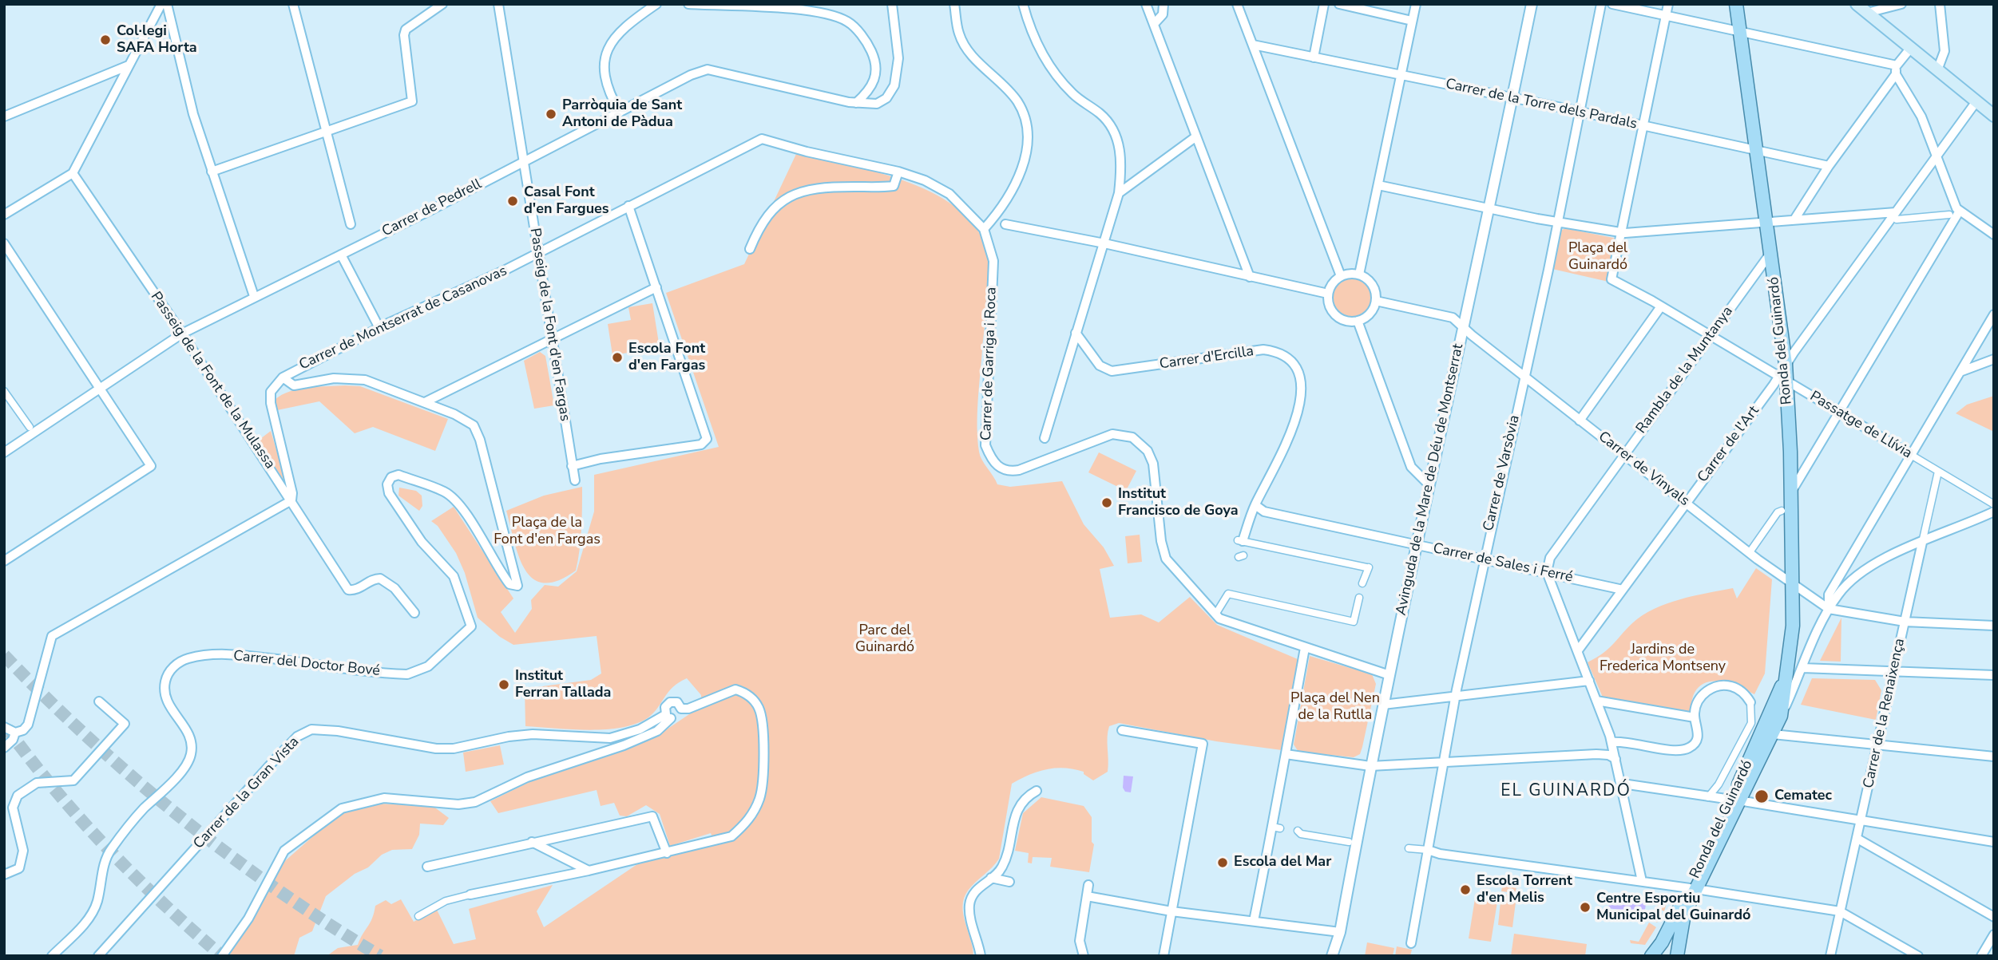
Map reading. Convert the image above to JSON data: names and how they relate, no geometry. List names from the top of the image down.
{
  "streets": {
    "main road": ["Ronda del Guinardó"],
    "street": [
      "Carrer de la Torre dels Pardals",
      "Carrer de Pedrell",
      "Carrer de Montserrat de Casanovas",
      "Passeig de la Font d'en Fargas",
      "Carrer d'Ercilla",
      "Carrer de Garriga i Roca",
      "Rambla de la Muntanya",
      "Passeig de la Font de la Mulassa",
      "Passatge de Llívia",
      "Carrer de l'Art",
      "Carrer de Vinyals",
      "Carrer de Varsòvia",
      "Avinguda de la Mare de Déu de Montserrat",
      "Carrer de Sales i Ferré",
      "Carrer del Doctor Bové",
      "Carrer de la Renaixença",
      "Carrer de la Gran Vista"
    ]
  },
  "crossings": [
    ["Carrer de la Torre dels Pardals", "Ronda del Guinardó"],
    ["Carrer de la Torre dels Pardals", "Carrer de Varsòvia"],
    ["Carrer de la Torre dels Pardals", "Avinguda de la Mare de Déu de Montserrat"],
    ["Carrer de Pedrell", "Passeig de la Font d'en Fargas"],
    ["Carrer de Pedrell", "Passeig de la Font de la Mulassa"],
    ["Carrer de Montserrat de Casanovas", "Passeig de la Font d'en Fargas"],
    ["Carrer de Montserrat de Casanovas", "Carrer de Garriga i Roca"],
    ["Carrer de Montserrat de Casanovas", "Passeig de la Font de la Mulassa"],
    ["Ronda del Guinardó", "Rambla de la Muntanya"],
    ["Ronda del Guinardó", "Passatge de Llívia"],
    ["Ronda del Guinardó", "Carrer de l'Art"],
    ["Ronda del Guinardó", "Carrer de Vinyals"],
    ["Carrer d'Ercilla", "Carrer de Sales i Ferré"],
    ["Carrer de Garriga i Roca", "Avinguda de la Mare de Déu de Montserrat"],
    ["Rambla de la Muntanya", "Passatge de Llívia"],
    ["Rambla de la Muntanya", "Carrer de Vinyals"],
    ["Rambla de la Muntanya", "Carrer de Sales i Ferré"],
    ["Passatge de Llívia", "Carrer de l'Art"],
    ["Passatge de Llívia", "Carrer de la Renaixença"],
    ["Carrer de l'Art", "Carrer de Vinyals"],
    ["Carrer de l'Art", "Carrer de Sales i Ferré"],
    ["Carrer de Vinyals", "Carrer de Varsòvia"],
    ["Carrer de Vinyals", "Avinguda de la Mare de Déu de Montserrat"],
    ["Carrer de Varsòvia", "Carrer de Sales i Ferré"],
    ["Avinguda de la Mare de Déu de Montserrat", "Carrer de Sales i Ferré"]
  ],
  "districts": ["EL GUINARDÓ"],
  "parks": [
    "Plaça del Guinardó",
    "Plaça de la Font d'en Fargas",
    "Parc del Guinardó",
    "Jardins de Frederica Montseny",
    "Plaça del Nen de la Rutlla"
  ],
  "places": [
    "Col·legi SAFA Horta",
    "Parròquia de Sant Antoni de Pàdua",
    "Casal Font d'en Fargues",
    "Escola Font d'en Fargas",
    "Institut Francisco de Goya",
    "Institut Ferran Tallada",
    "Cematec",
    "Escola del Mar",
    "Escola Torrent d'en Melis",
    "Centre Esportiu Municipal del Guinardó"
  ]
}
